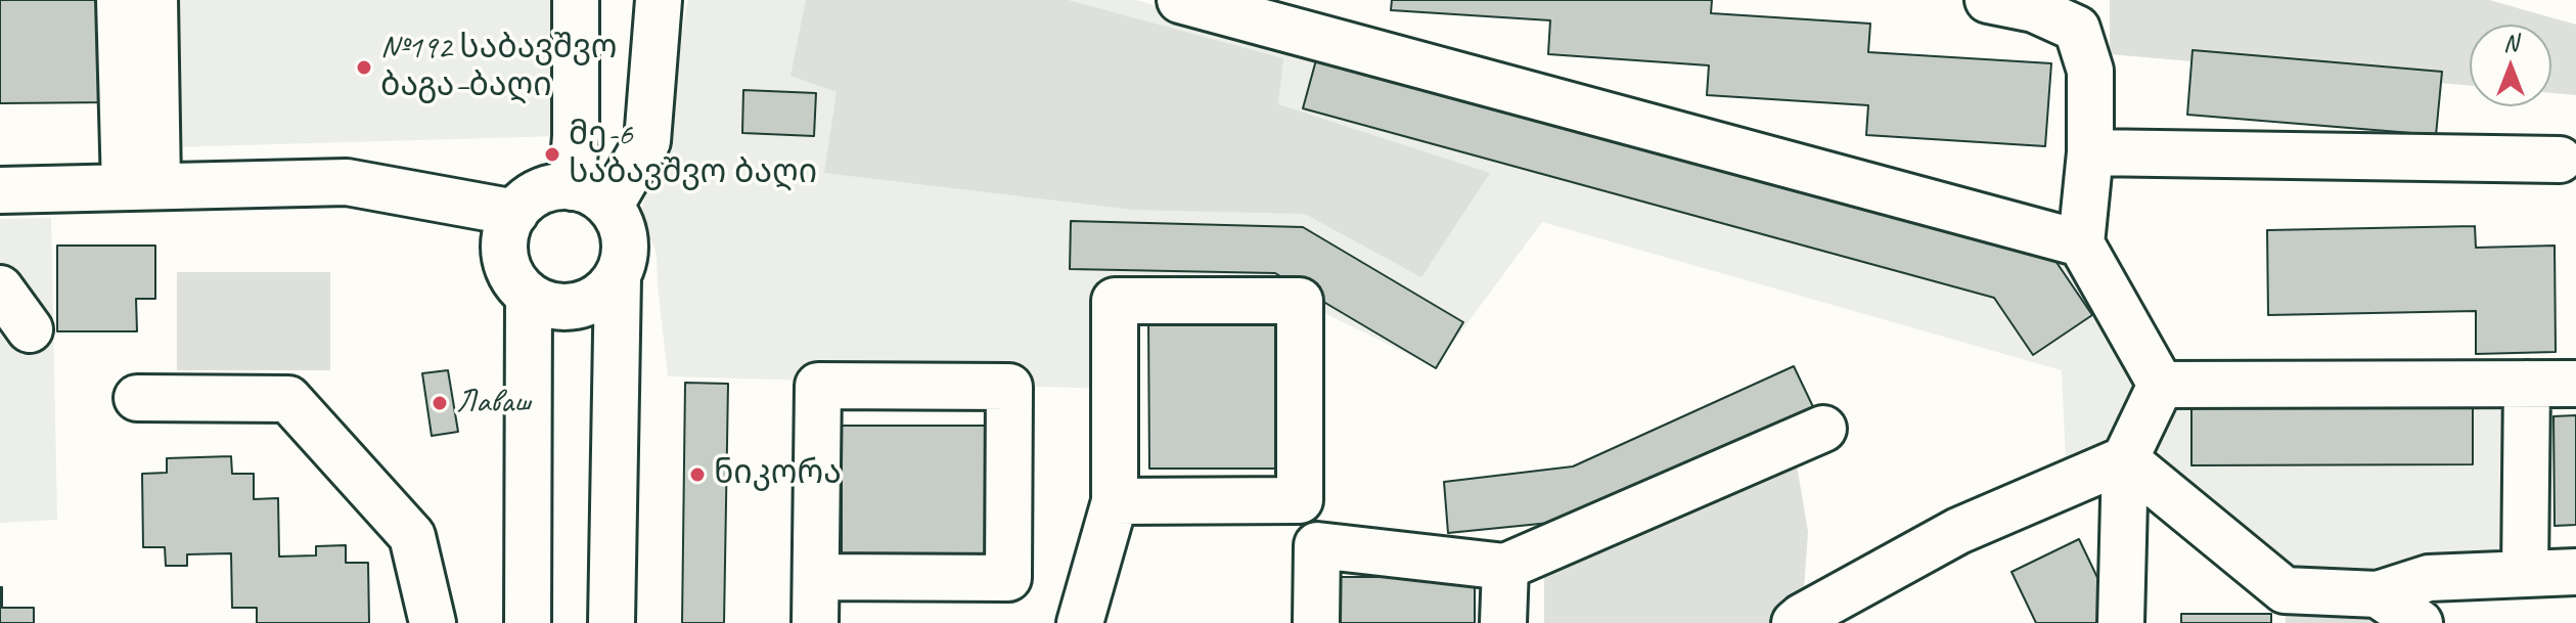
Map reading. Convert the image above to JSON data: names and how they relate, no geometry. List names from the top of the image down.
{
  "places": [
    "№192 საბავშვო ბაგა–ბაღი",
    "მე-6 საბავშვო ბაღი",
    "Лаваш",
    "ნიკორა"
  ],
  "north": "top"
}
